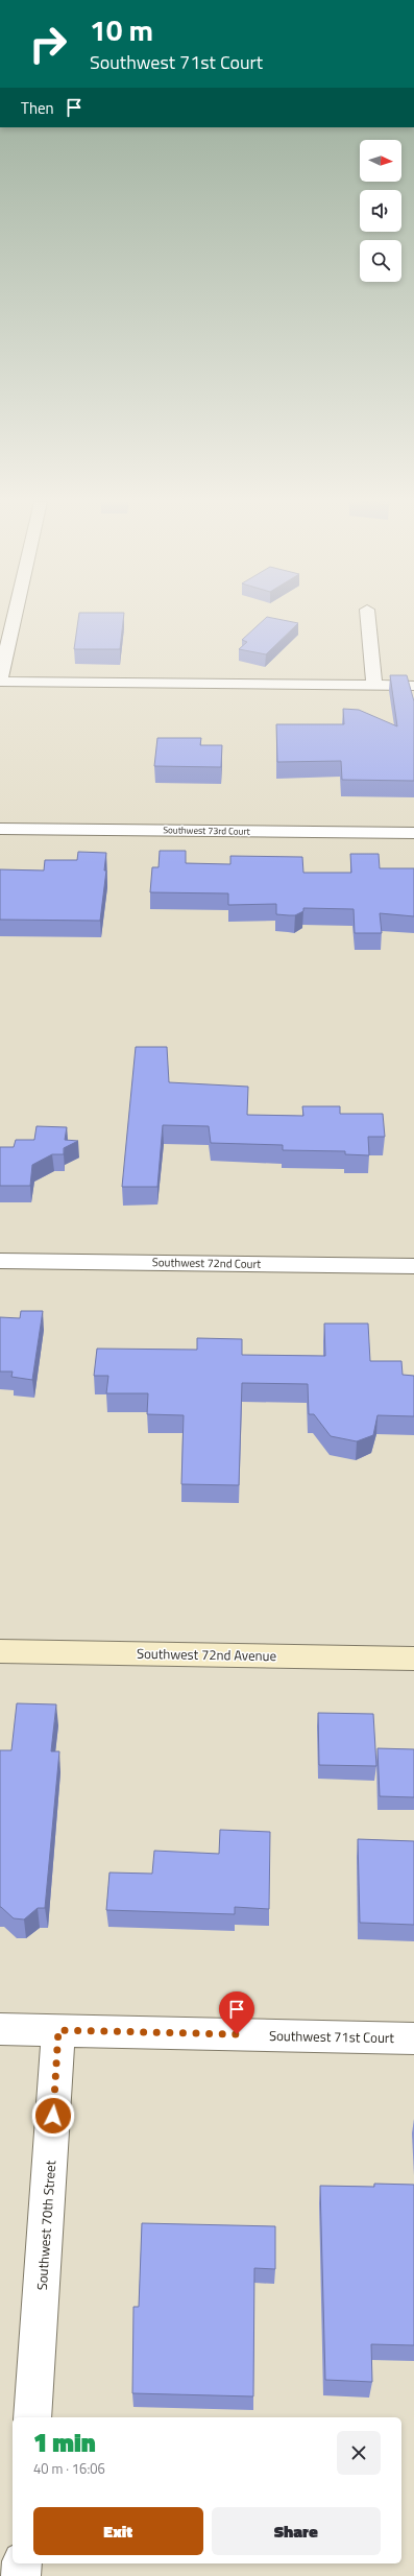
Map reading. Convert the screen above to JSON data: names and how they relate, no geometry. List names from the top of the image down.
{
  "streets": {
    "street": [
      "Southwest 73rd Court",
      "Southwest 72nd Court",
      "Southwest 72nd Avenue",
      "Southwest 71st Court",
      "Southwest 70th Street"
    ]
  },
  "crossings": [
    ["Southwest 71st Court", "Southwest 70th Street"]
  ],
  "north": "right",
  "page": {
    "turn": ["10 m", "Southwest 71st Court"],
    "then": "Then",
    "heading": ["1 min", "40 m · 16:06"],
    "buttons": ["Exit", "Share"]
  }
}
